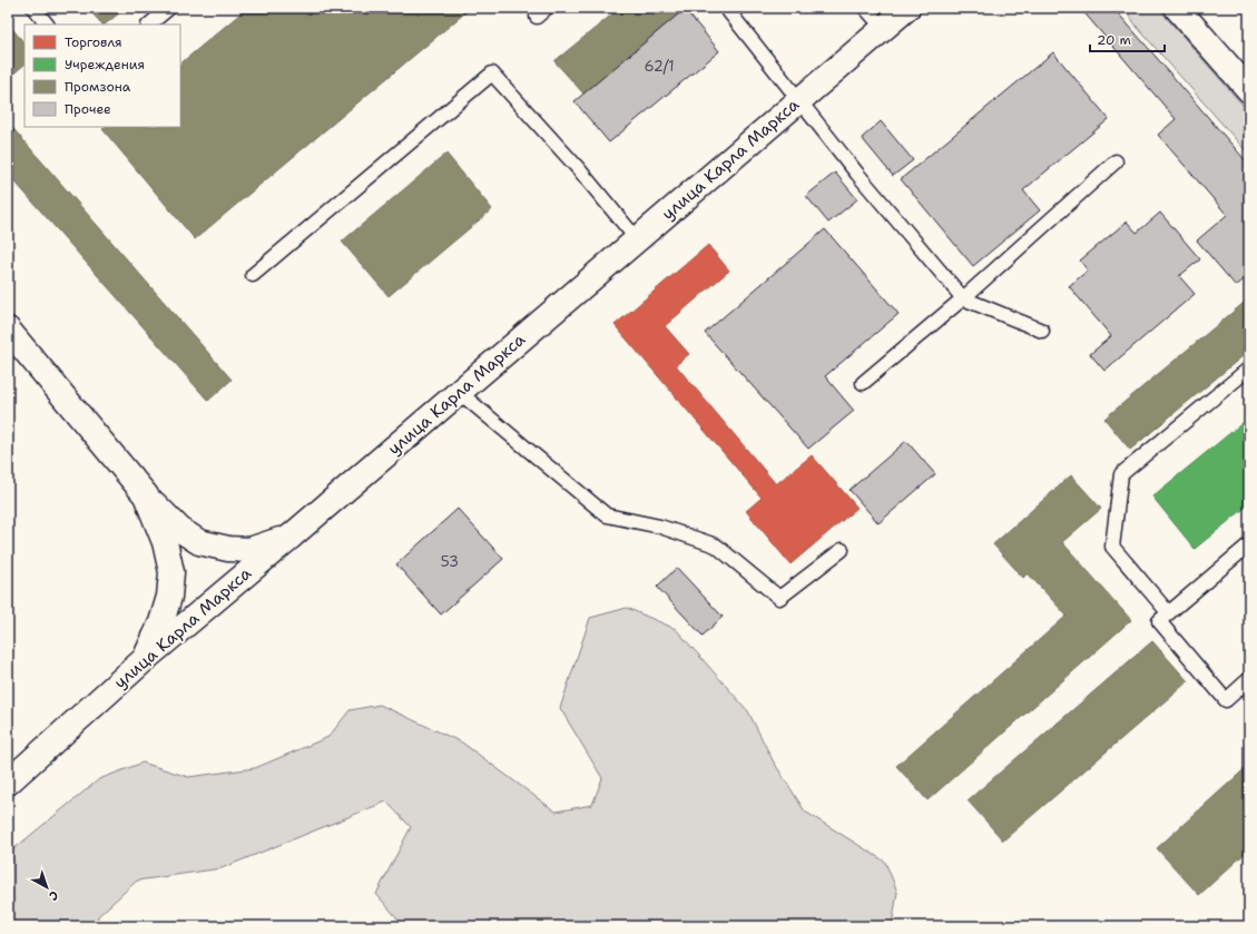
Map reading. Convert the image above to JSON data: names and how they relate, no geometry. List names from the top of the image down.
{
  "streets": {
    "street": ["улица Карла Маркса"]
  },
  "house_numbers": ["62/1", "53"],
  "legend": [
    "Торговля",
    "Учреждения",
    "Промзона",
    "Прочее"
  ],
  "scale_bar": "20 m",
  "north": "bottom right"
}
